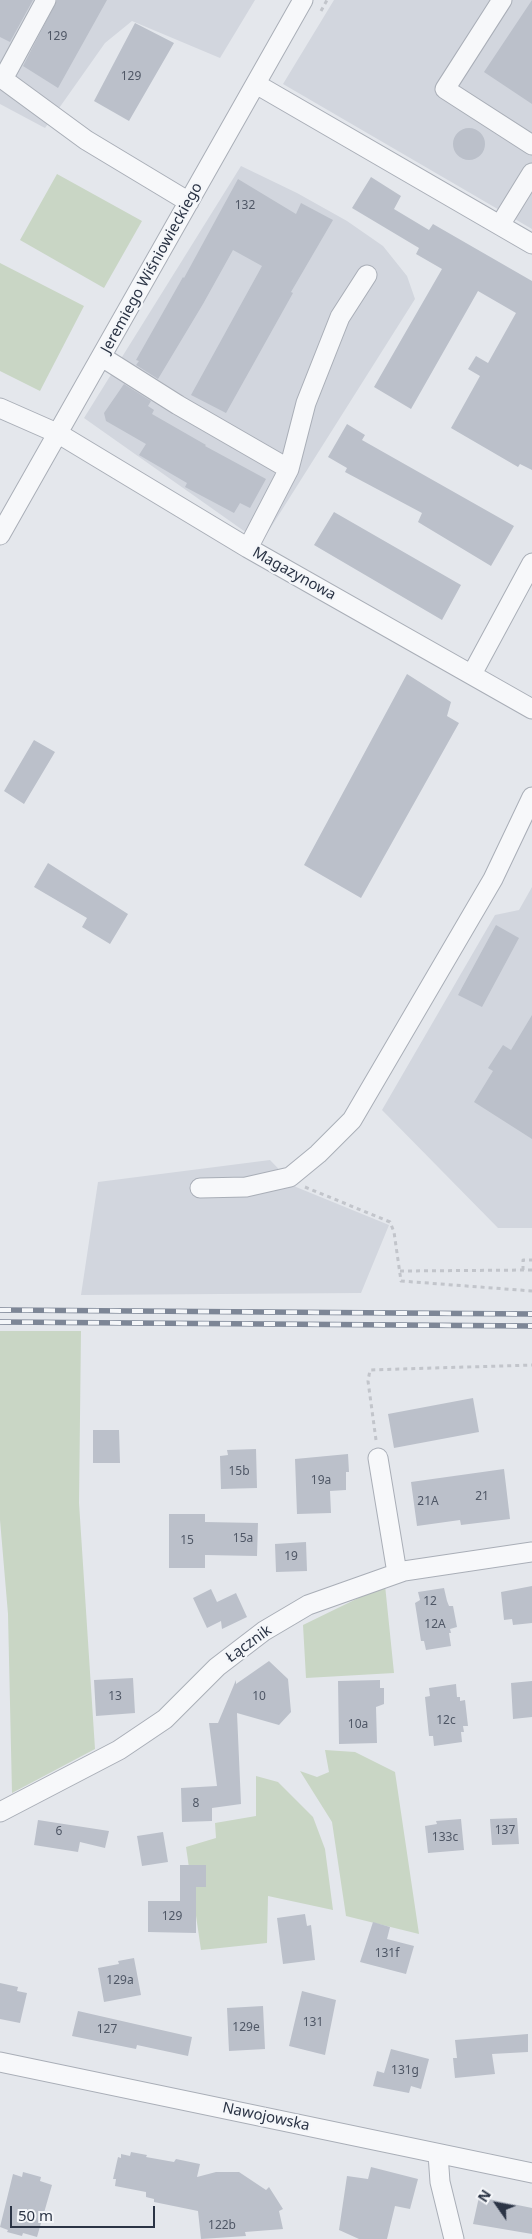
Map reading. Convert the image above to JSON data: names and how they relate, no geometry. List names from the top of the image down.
{
  "streets": {
    "street": [
      "Jeremiego Wiśniowieckiego",
      "Magazynowa",
      "Łącznik",
      "Nawojowska"
    ]
  },
  "crossings": [
    ["Jeremiego Wiśniowieckiego", "Magazynowa"]
  ],
  "house_numbers": [
    "129",
    "129",
    "132",
    "15b",
    "19a",
    "21",
    "21A",
    "15a",
    "15",
    "19",
    "12",
    "12A",
    "13",
    "10",
    "12c",
    "10a",
    "8",
    "137",
    "6",
    "133c",
    "129",
    "131f",
    "129a",
    "131",
    "129e",
    "127",
    "131g",
    "122b"
  ],
  "scale_bar": "50 m",
  "north": "top left"
}
